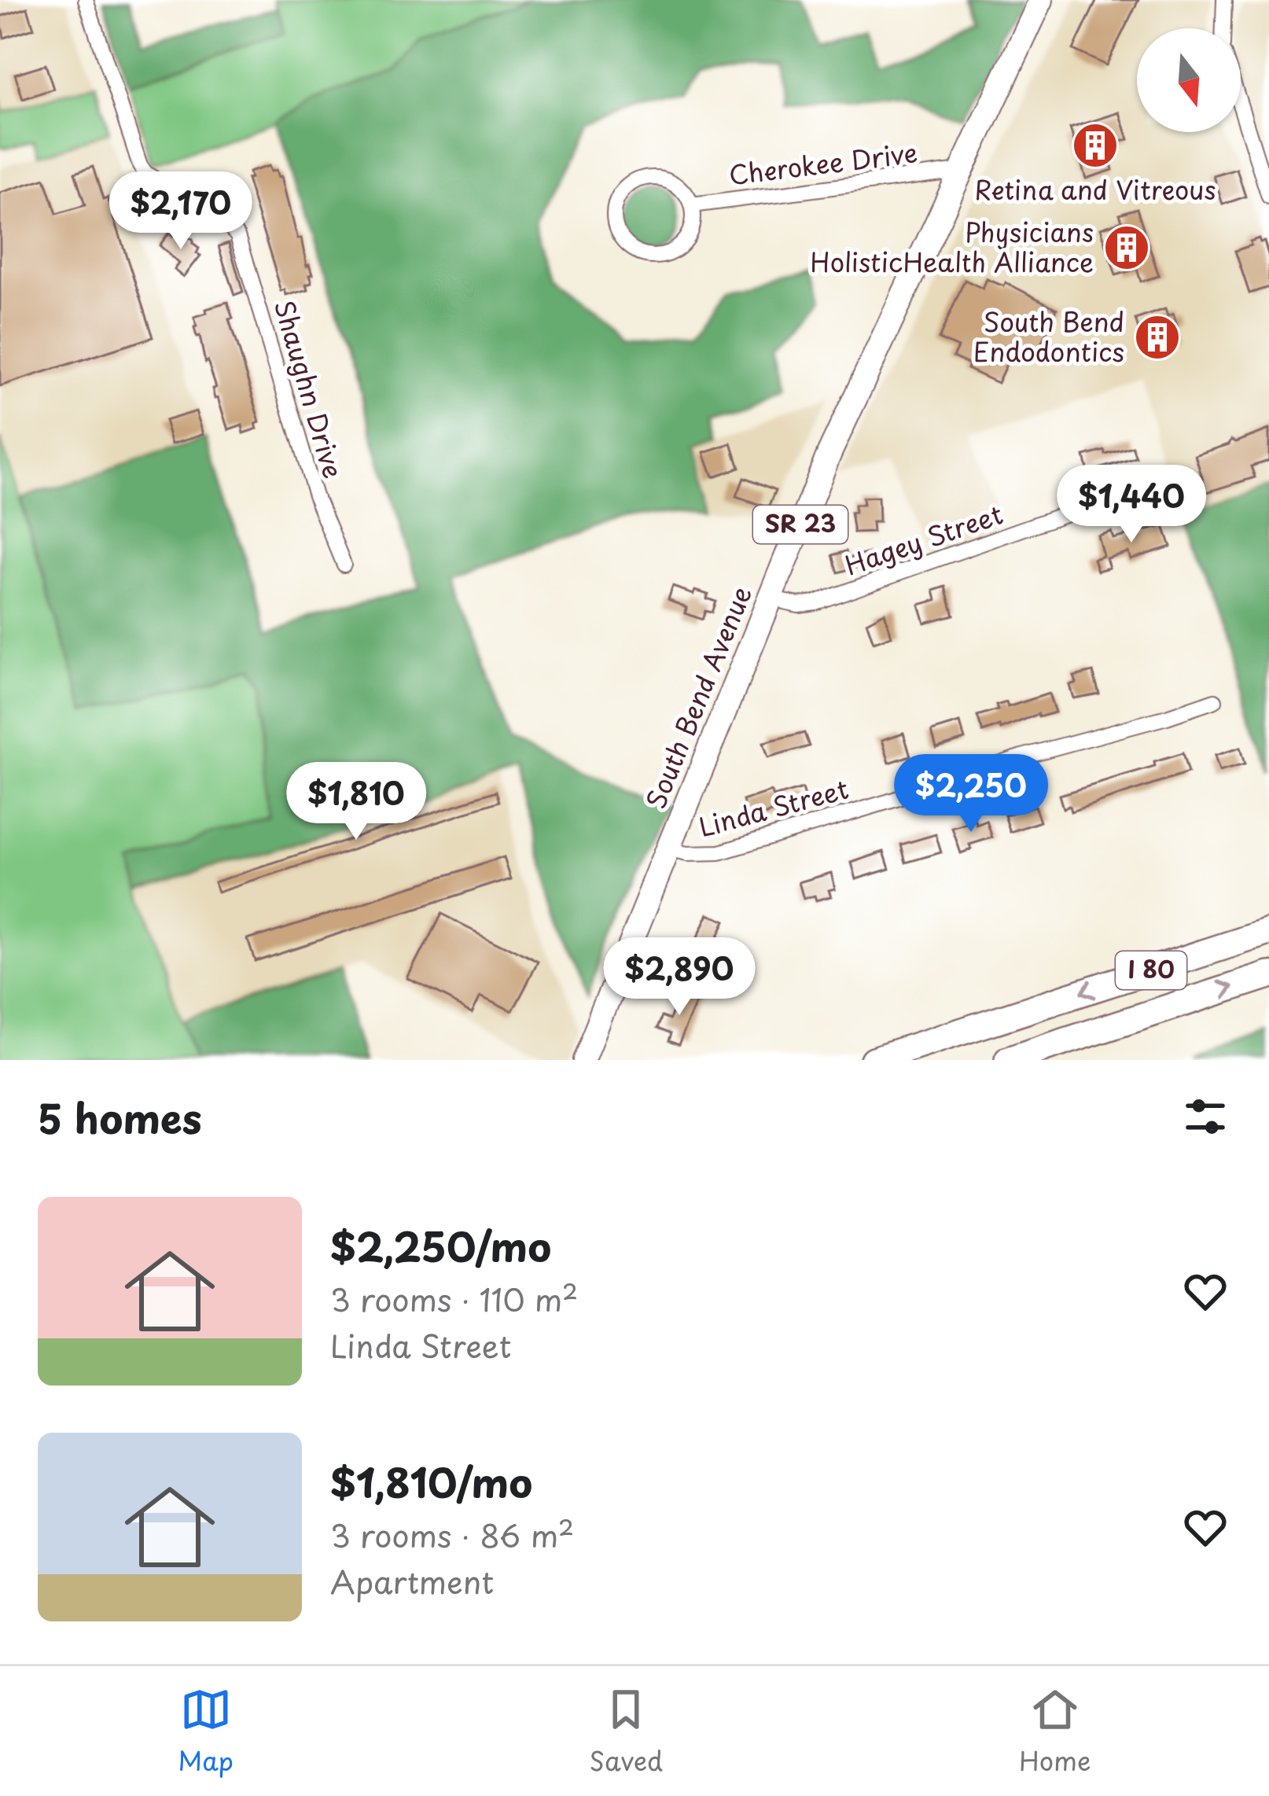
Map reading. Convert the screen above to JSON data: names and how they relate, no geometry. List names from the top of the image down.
{
  "streets": {
    "highway": ["I 80"],
    "main road": ["SR 23", "South Bend Avenue"],
    "street": [
      "Cherokee Drive",
      "Shaughn Drive",
      "Hagey Street",
      "Linda Street"
    ]
  },
  "crossings": [
    ["Cherokee Drive", "South Bend Avenue"],
    ["Hagey Street", "South Bend Avenue"],
    ["South Bend Avenue", "Linda Street"]
  ],
  "places": {
    "building": ["Retina and Vitreous", "Physicians HolisticHealth Alliance", "South Bend Endodontics"]
  },
  "north": "bottom",
  "page": {
    "price": [
      "$2,170",
      "$1,440",
      "$2,250",
      "$1,810",
      "$2,890"
    ],
    "heading": "5 homes",
    "list": [
      {
        "name": "$2,250/mo",
        "note": "3 rooms · 110 m² · Linda Street"
      },
      {
        "name": "$1,810/mo",
        "note": "3 rooms · 86 m² · Apartment"
      }
    ],
    "tabs": ["Map", "Saved", "Home"]
  }
}
